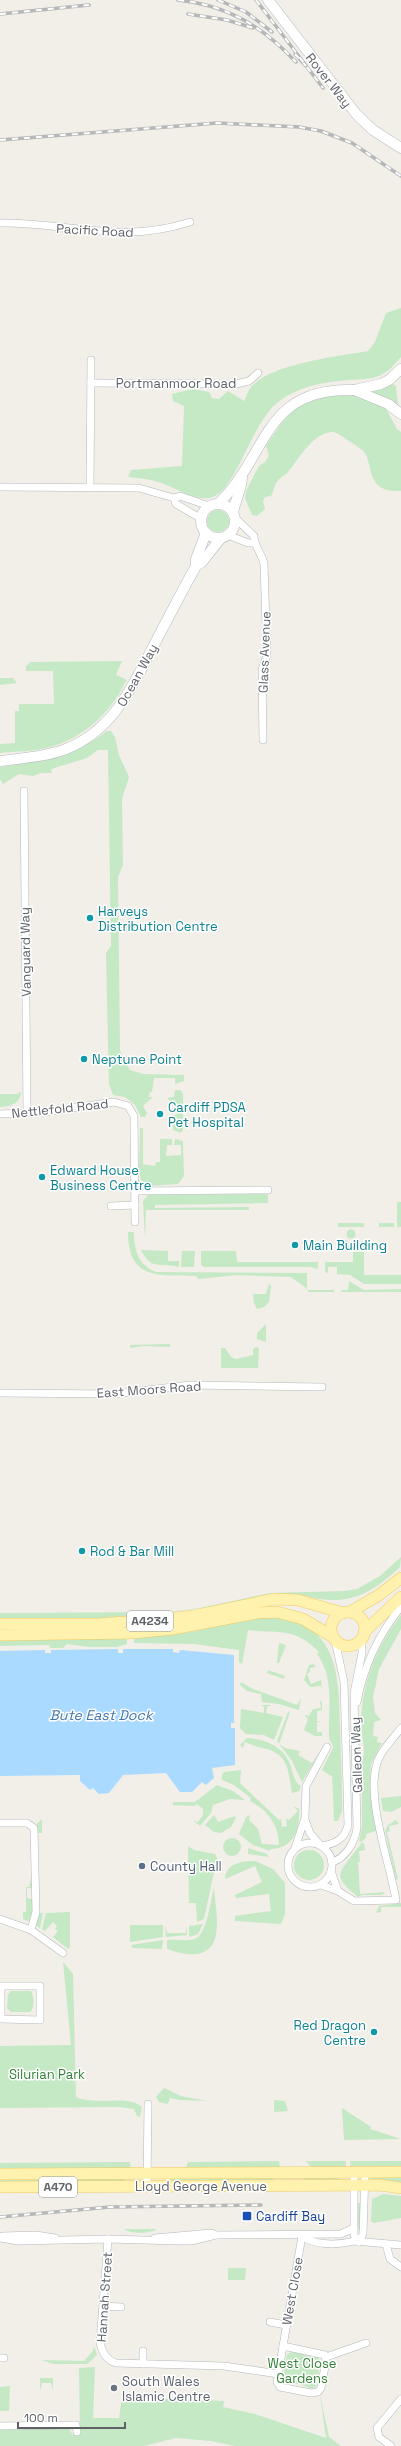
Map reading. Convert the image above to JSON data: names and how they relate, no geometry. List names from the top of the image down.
{
  "streets": {
    "main road": ["A4234", "Lloyd George Avenue", "A470"],
    "street": [
      "Rover Way",
      "Pacific Road",
      "Portmanmoor Road",
      "Glass Avenue",
      "Ocean Way",
      "Vanguard Way",
      "Nettlefold Road",
      "East Moors Road",
      "Galleon Way",
      "West Close",
      "Hannah Street"
    ]
  },
  "crossings": [
    ["Glass Avenue", "Ocean Way"],
    ["Vanguard Way", "Nettlefold Road"],
    ["A4234", "Galleon Way"]
  ],
  "water": ["Bute East Dock"],
  "parks": ["Silurian Park", "West Close Gardens"],
  "places": {
    "other": [
      "Harveys Distribution Centre",
      "Neptune Point",
      "Cardiff PDSA Pet Hospital",
      "Edward House Business Centre",
      "Main Building",
      "Rod & Bar Mill",
      "County Hall",
      "Red Dragon Centre",
      "South Wales Islamic Centre"
    ],
    "transit": ["Cardiff Bay"]
  },
  "scale_bar": "100 m"
}
